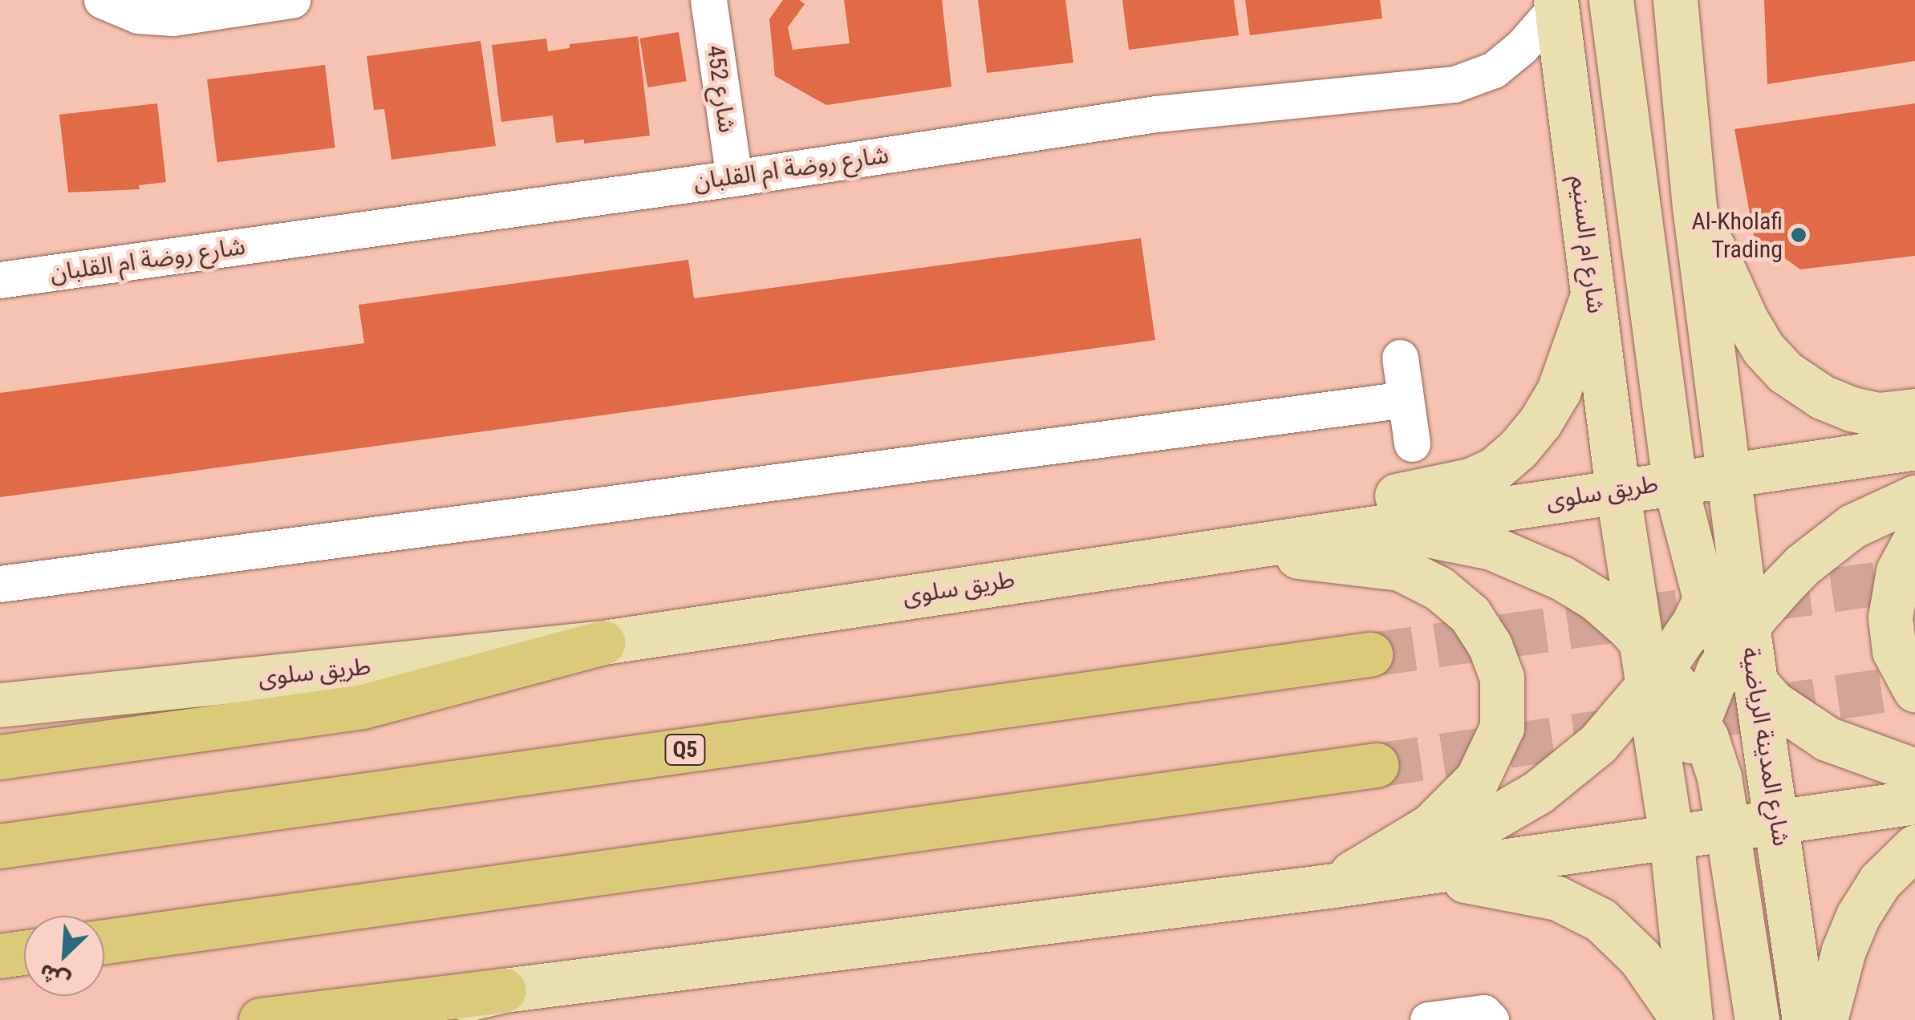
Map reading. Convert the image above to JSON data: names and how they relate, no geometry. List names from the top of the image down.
{
  "streets": {
    "highway": ["Q5"],
    "main road": ["شارع ام السنيم", "طريق سلوى", "شارع المدينة الرياضية"],
    "street": ["شارع 452", "شارع روضة ام القلبان"]
  },
  "crossings": [
    ["شارع 452", "شارع روضة ام القلبان"],
    ["شارع روضة ام القلبان", "شارع ام السنيم"],
    ["شارع ام السنيم", "طريق سلوى"],
    ["طريق سلوى", "شارع المدينة الرياضية"]
  ],
  "places": ["Al-Kholafi Trading"],
  "north": "bottom left"
}
